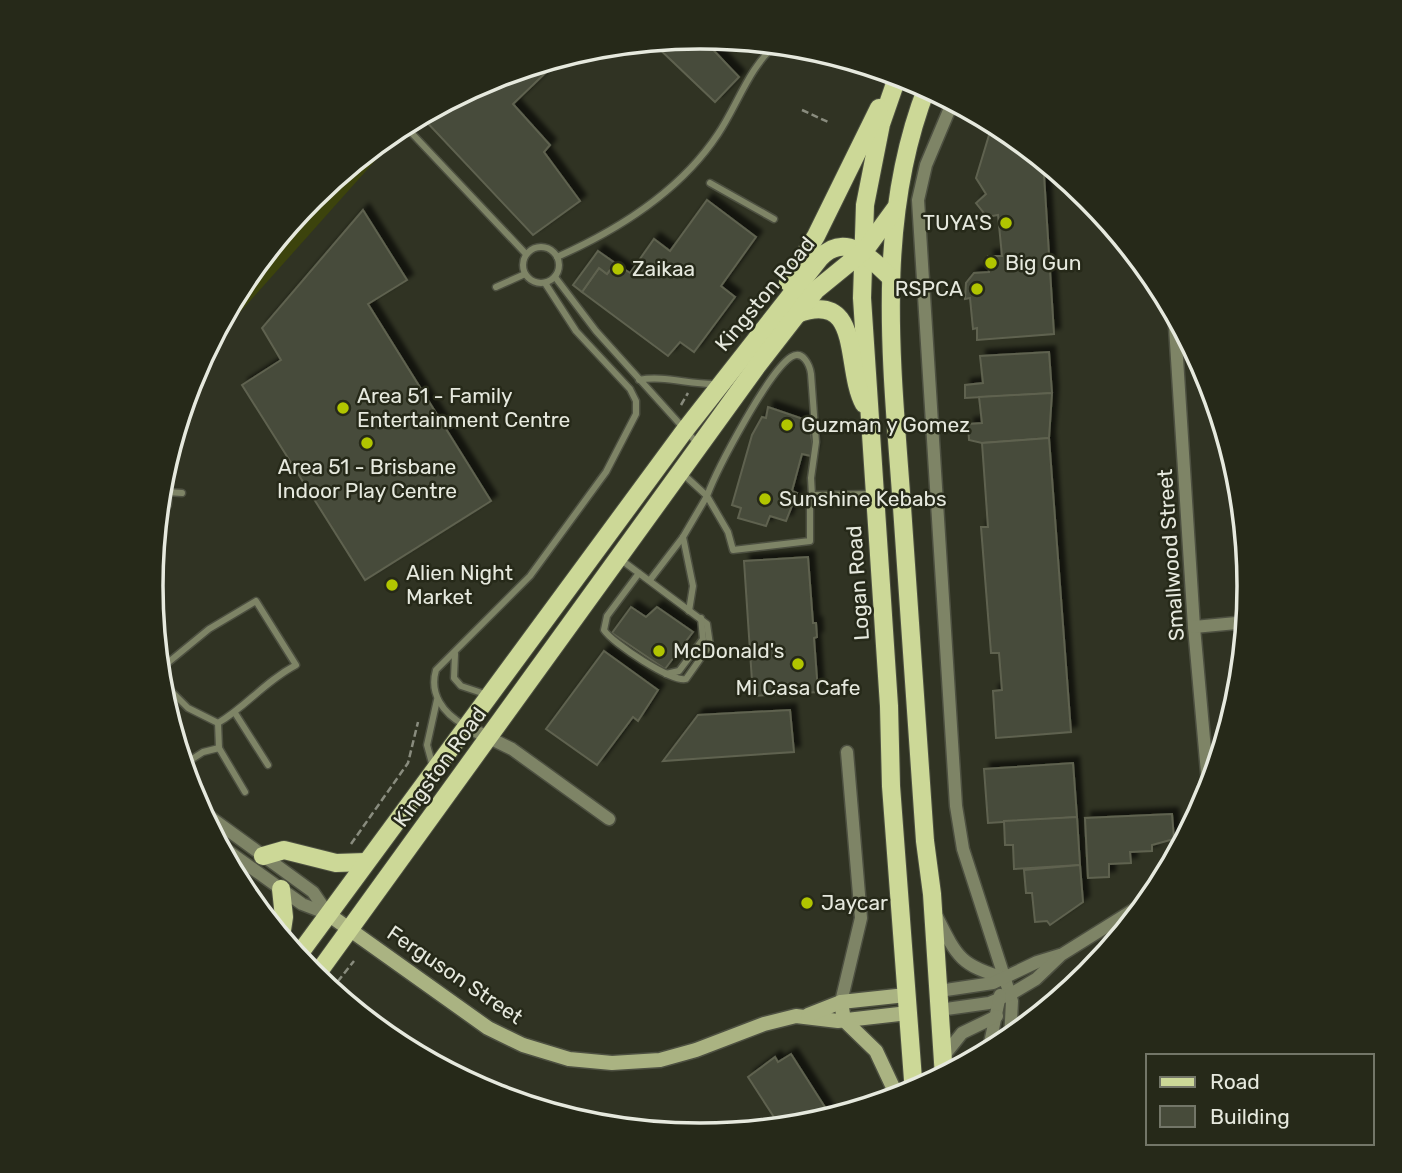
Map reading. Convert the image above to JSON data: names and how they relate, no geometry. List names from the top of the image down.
{
  "streets": {
    "main road": ["Kingston Road", "Logan Road"],
    "street": ["Smallwood Street", "Ferguson Street"]
  },
  "crossings": [
    ["Kingston Road", "Logan Road"],
    ["Kingston Road", "Ferguson Street"],
    ["Logan Road", "Ferguson Street"]
  ],
  "places": [
    "TUYA'S",
    "Big Gun",
    "Zaikaa",
    "RSPCA",
    "Area 51 - Family Entertainment Centre",
    "Guzman y Gomez",
    "Area 51 - Brisbane Indoor Play Centre",
    "Sunshine Kebabs",
    "Alien Night Market",
    "McDonald's",
    "Mi Casa Cafe",
    "Jaycar"
  ],
  "legend": ["Road", "Building"]
}
